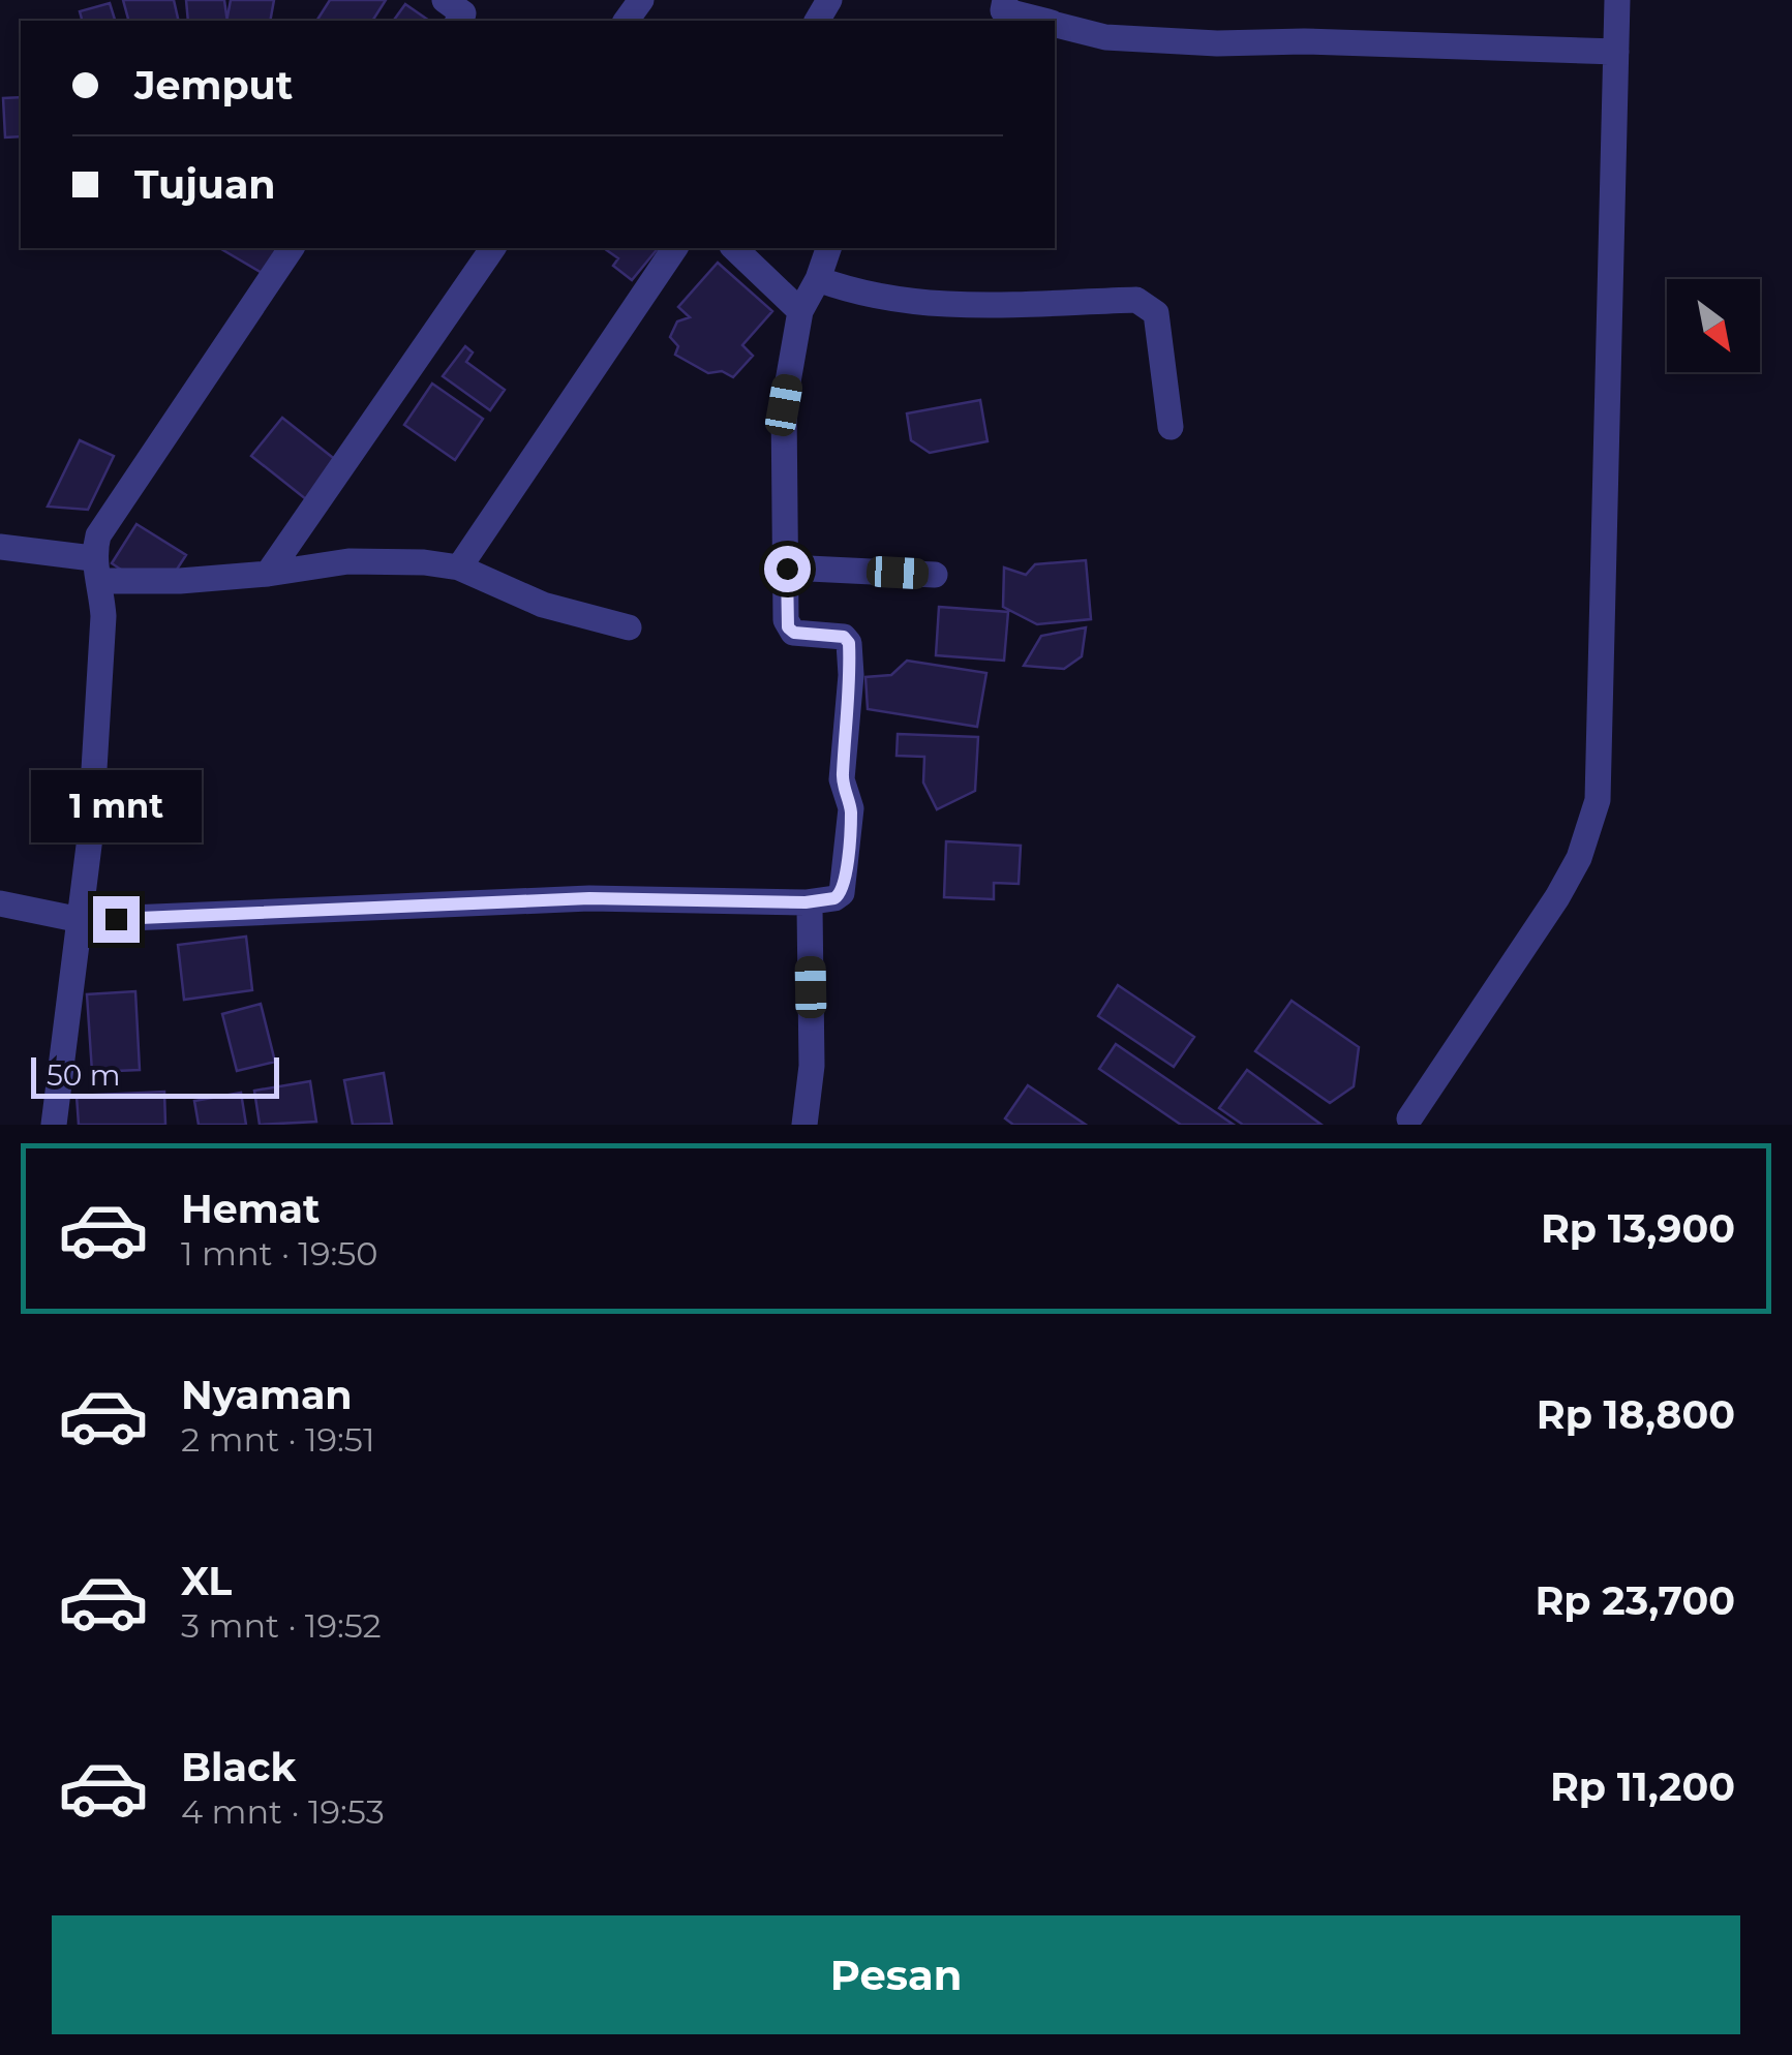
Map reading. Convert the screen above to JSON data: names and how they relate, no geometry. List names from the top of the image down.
{
  "scale_bar": "50 m",
  "north": "bottom right",
  "page": {
    "banner": ["Jemput", "Tujuan"],
    "bubble": "1 mnt",
    "scale": "50 m",
    "list": [
      {
        "name": "Hemat",
        "note": "1 mnt · 19:50",
        "value": "Rp 13,900"
      },
      {
        "name": "Nyaman",
        "note": "2 mnt · 19:51",
        "value": "Rp 18,800"
      },
      {
        "name": "XL",
        "note": "3 mnt · 19:52",
        "value": "Rp 23,700"
      },
      {
        "name": "Black",
        "note": "4 mnt · 19:53",
        "value": "Rp 11,200"
      }
    ],
    "buttons": "Pesan"
  }
}
